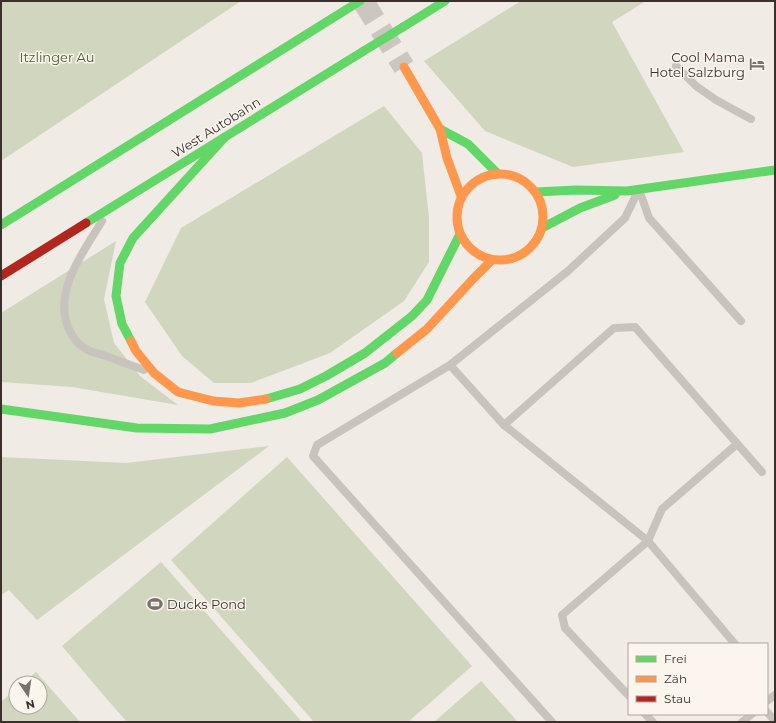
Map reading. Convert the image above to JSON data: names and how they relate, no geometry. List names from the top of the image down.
{
  "streets": {
    "main road": ["West Autobahn"]
  },
  "parks": ["Itzlinger Au"],
  "places": {
    "hotel": ["Cool Mama Hotel Salzburg"],
    "sports": ["Ducks Pond"]
  },
  "legend": ["Frei", "Zäh", "Stau"],
  "north": "bottom"
}
